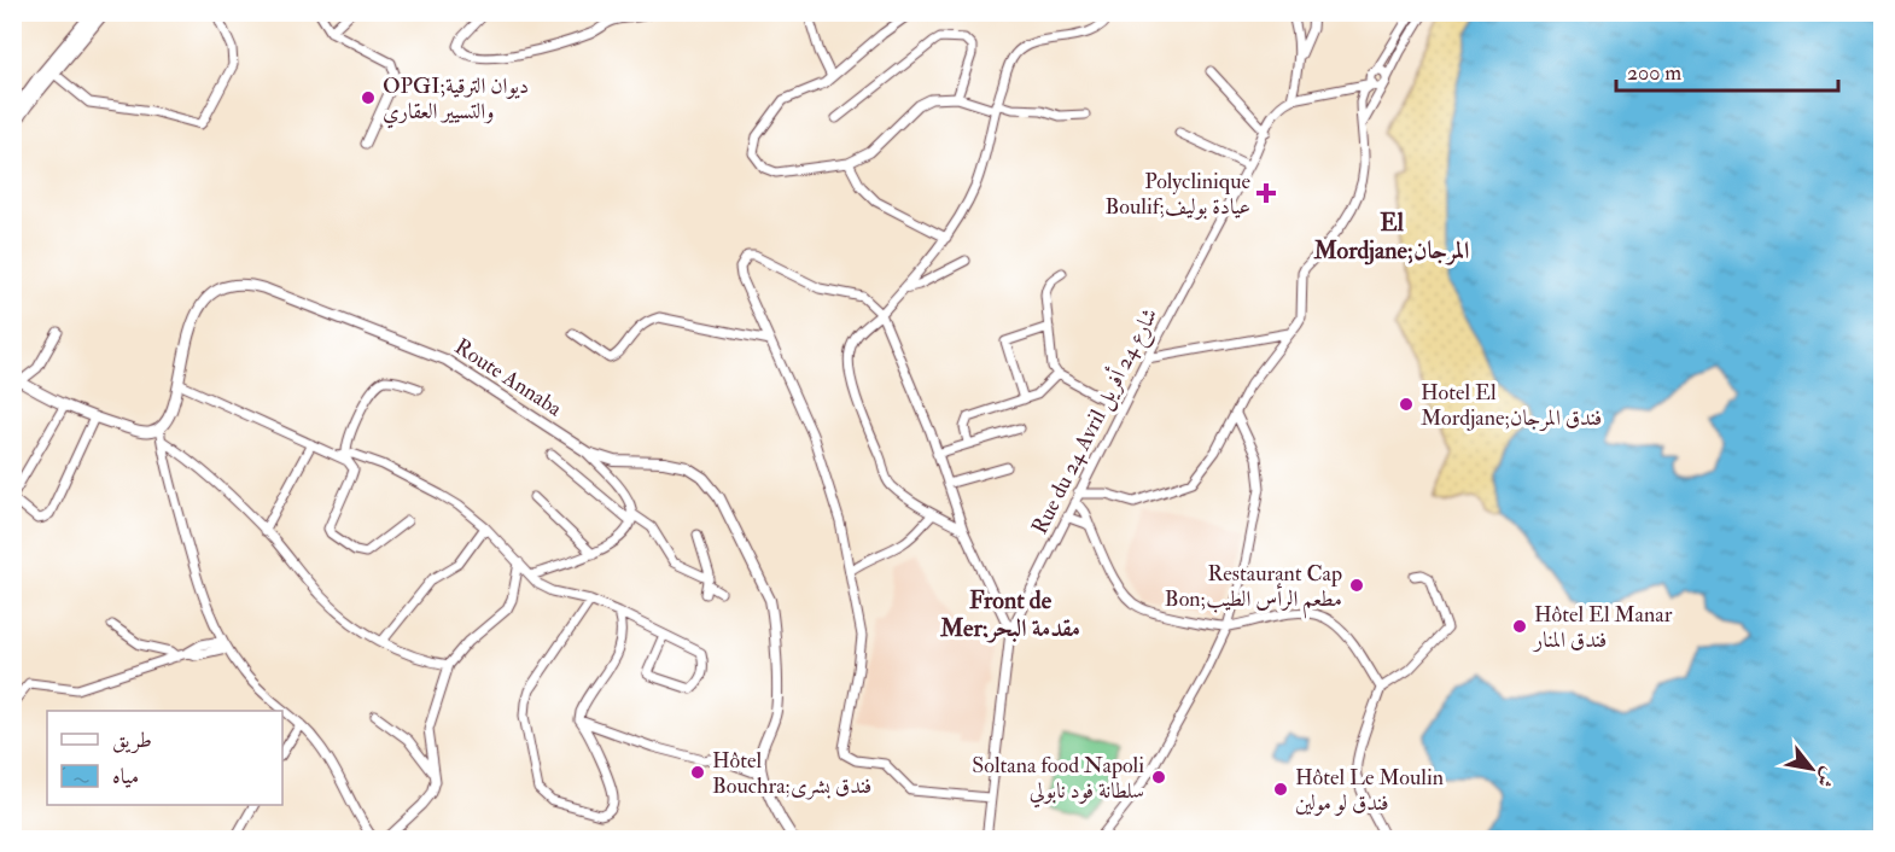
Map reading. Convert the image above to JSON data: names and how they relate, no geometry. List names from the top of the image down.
{
  "streets": {
    "main road": ["Route Annaba"],
    "street": ["Rue du 24 Avril شارع 24 أفريل"]
  },
  "districts": ["El Mordjane;المرجان", "Front de Mer;مقدمة البحر"],
  "places": {
    "other": [
      "OPGI;ديوان الترقية والتسيير العقاري",
      "Hotel El Mordjane;فندق المرجان",
      "Restaurant Cap Bon;مطعم الرأس الطيب",
      "Hôtel El Manar فندق المنار",
      "Hôtel Bouchra;فندق بشرى",
      "Soltana food Napoli سلطانة فود نابولي",
      "Hôtel Le Moulin فندق لو مولين"
    ],
    "health": ["Polyclinique Boulif;عيادة بوليف"]
  },
  "legend": ["طريق", "مياه"],
  "scale_bar": "200 m",
  "north": "bottom right"
}
